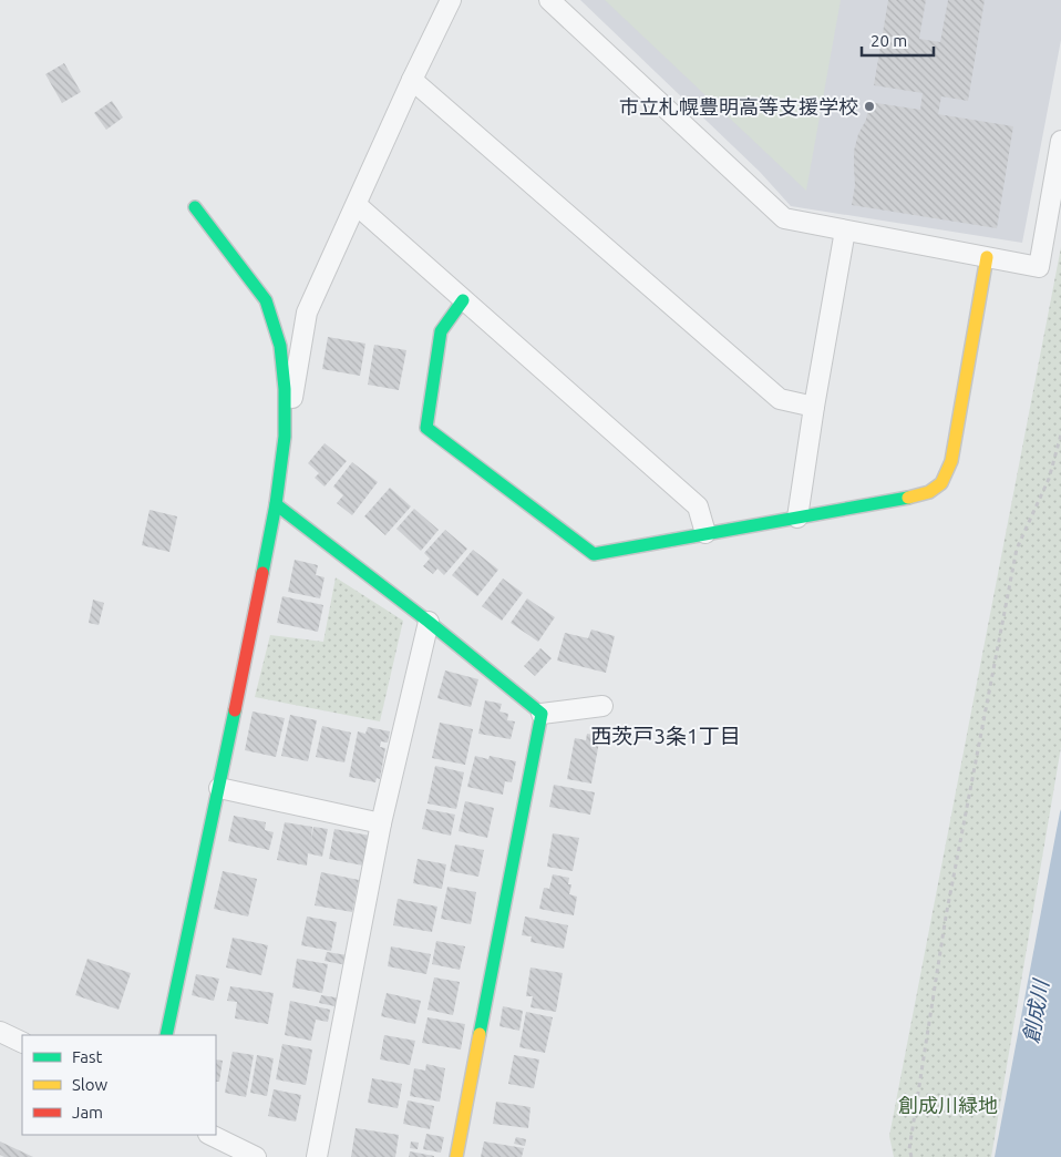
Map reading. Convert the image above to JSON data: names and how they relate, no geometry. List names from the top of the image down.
{
  "districts": ["西茨戸3条1丁目"],
  "water": ["創成川"],
  "parks": ["創成川緑地"],
  "places": ["市立札幌豊明高等支援学校"],
  "legend": ["Fast", "Slow", "Jam"],
  "scale_bar": "20 m"
}
